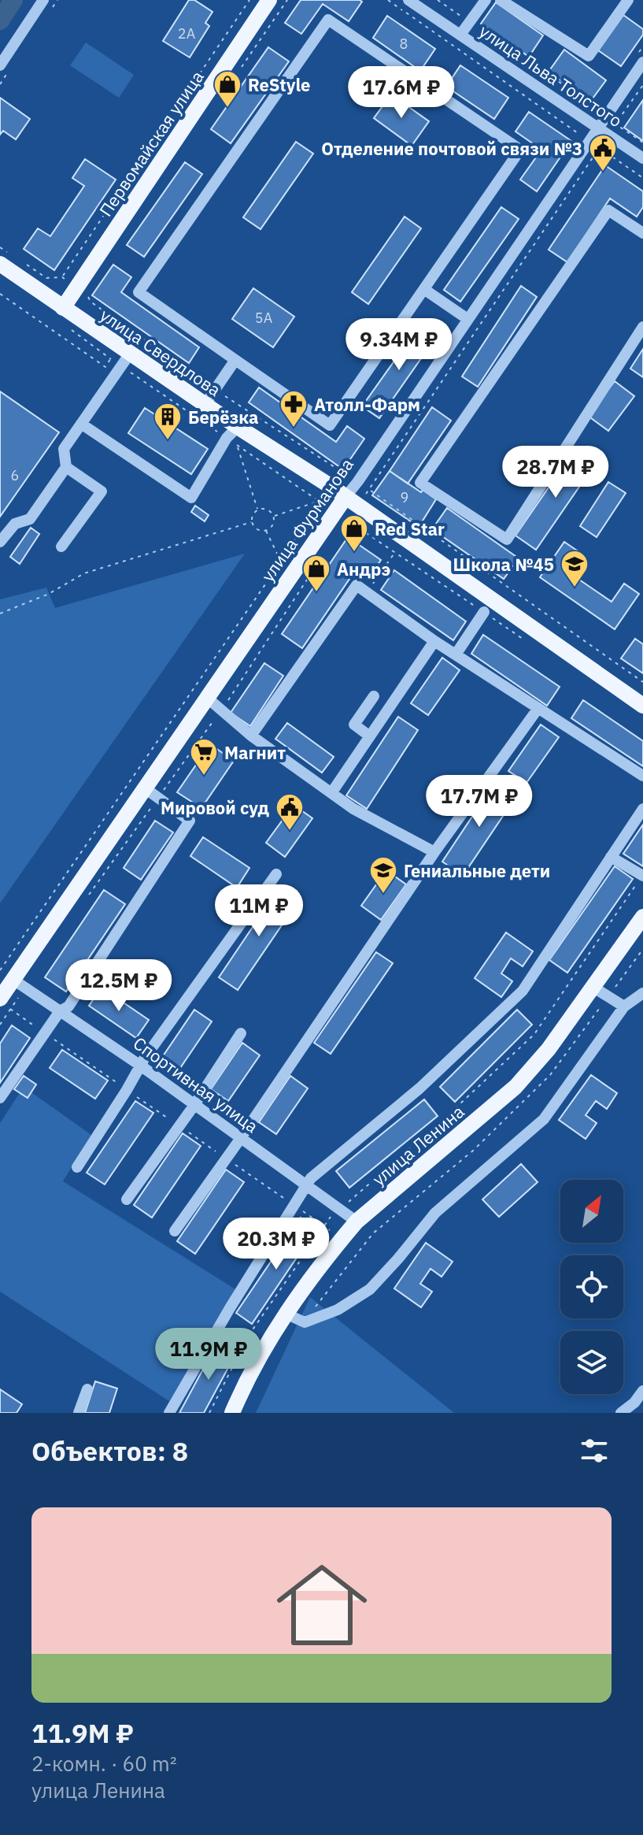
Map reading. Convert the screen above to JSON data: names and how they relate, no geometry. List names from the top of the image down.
{
  "streets": {
    "main road": [
      "Первомайская улица",
      "улица Свердлова",
      "улица Фурманова",
      "улица Ленина"
    ],
    "street": ["улица Льва Толстого", "Спортивная улица"]
  },
  "crossings": [
    ["улица Льва Толстого", "улица Фурманова"],
    ["Первомайская улица", "улица Свердлова"],
    ["улица Свердлова", "улица Фурманова"],
    ["улица Фурманова", "Спортивная улица"],
    ["Спортивная улица", "улица Ленина"]
  ],
  "places": {
    "shop": ["ReStyle", "Red Star", "Андрэ"],
    "public building": ["Отделение почтовой связи №3", "Мировой суд"],
    "pharmacy": ["Атолл-Фарм"],
    "building": ["Берёзка"],
    "school or university": ["Школа №45", "Гениальные дети"],
    "supermarket": ["Магнит"]
  },
  "house_numbers": [
    "2А",
    "8",
    "5А",
    "6",
    "9"
  ],
  "north": "top right",
  "page": {
    "price": [
      "17.6M ₽",
      "9.34M ₽",
      "28.7M ₽",
      "17.7M ₽",
      "11M ₽",
      "12.5M ₽",
      "20.3M ₽",
      "11.9M ₽"
    ],
    "heading": "Объектов: 8",
    "list": [
      {
        "name": "11.9M ₽",
        "note": "2-комн. · 60 m² · улица Ленина"
      }
    ]
  }
}
